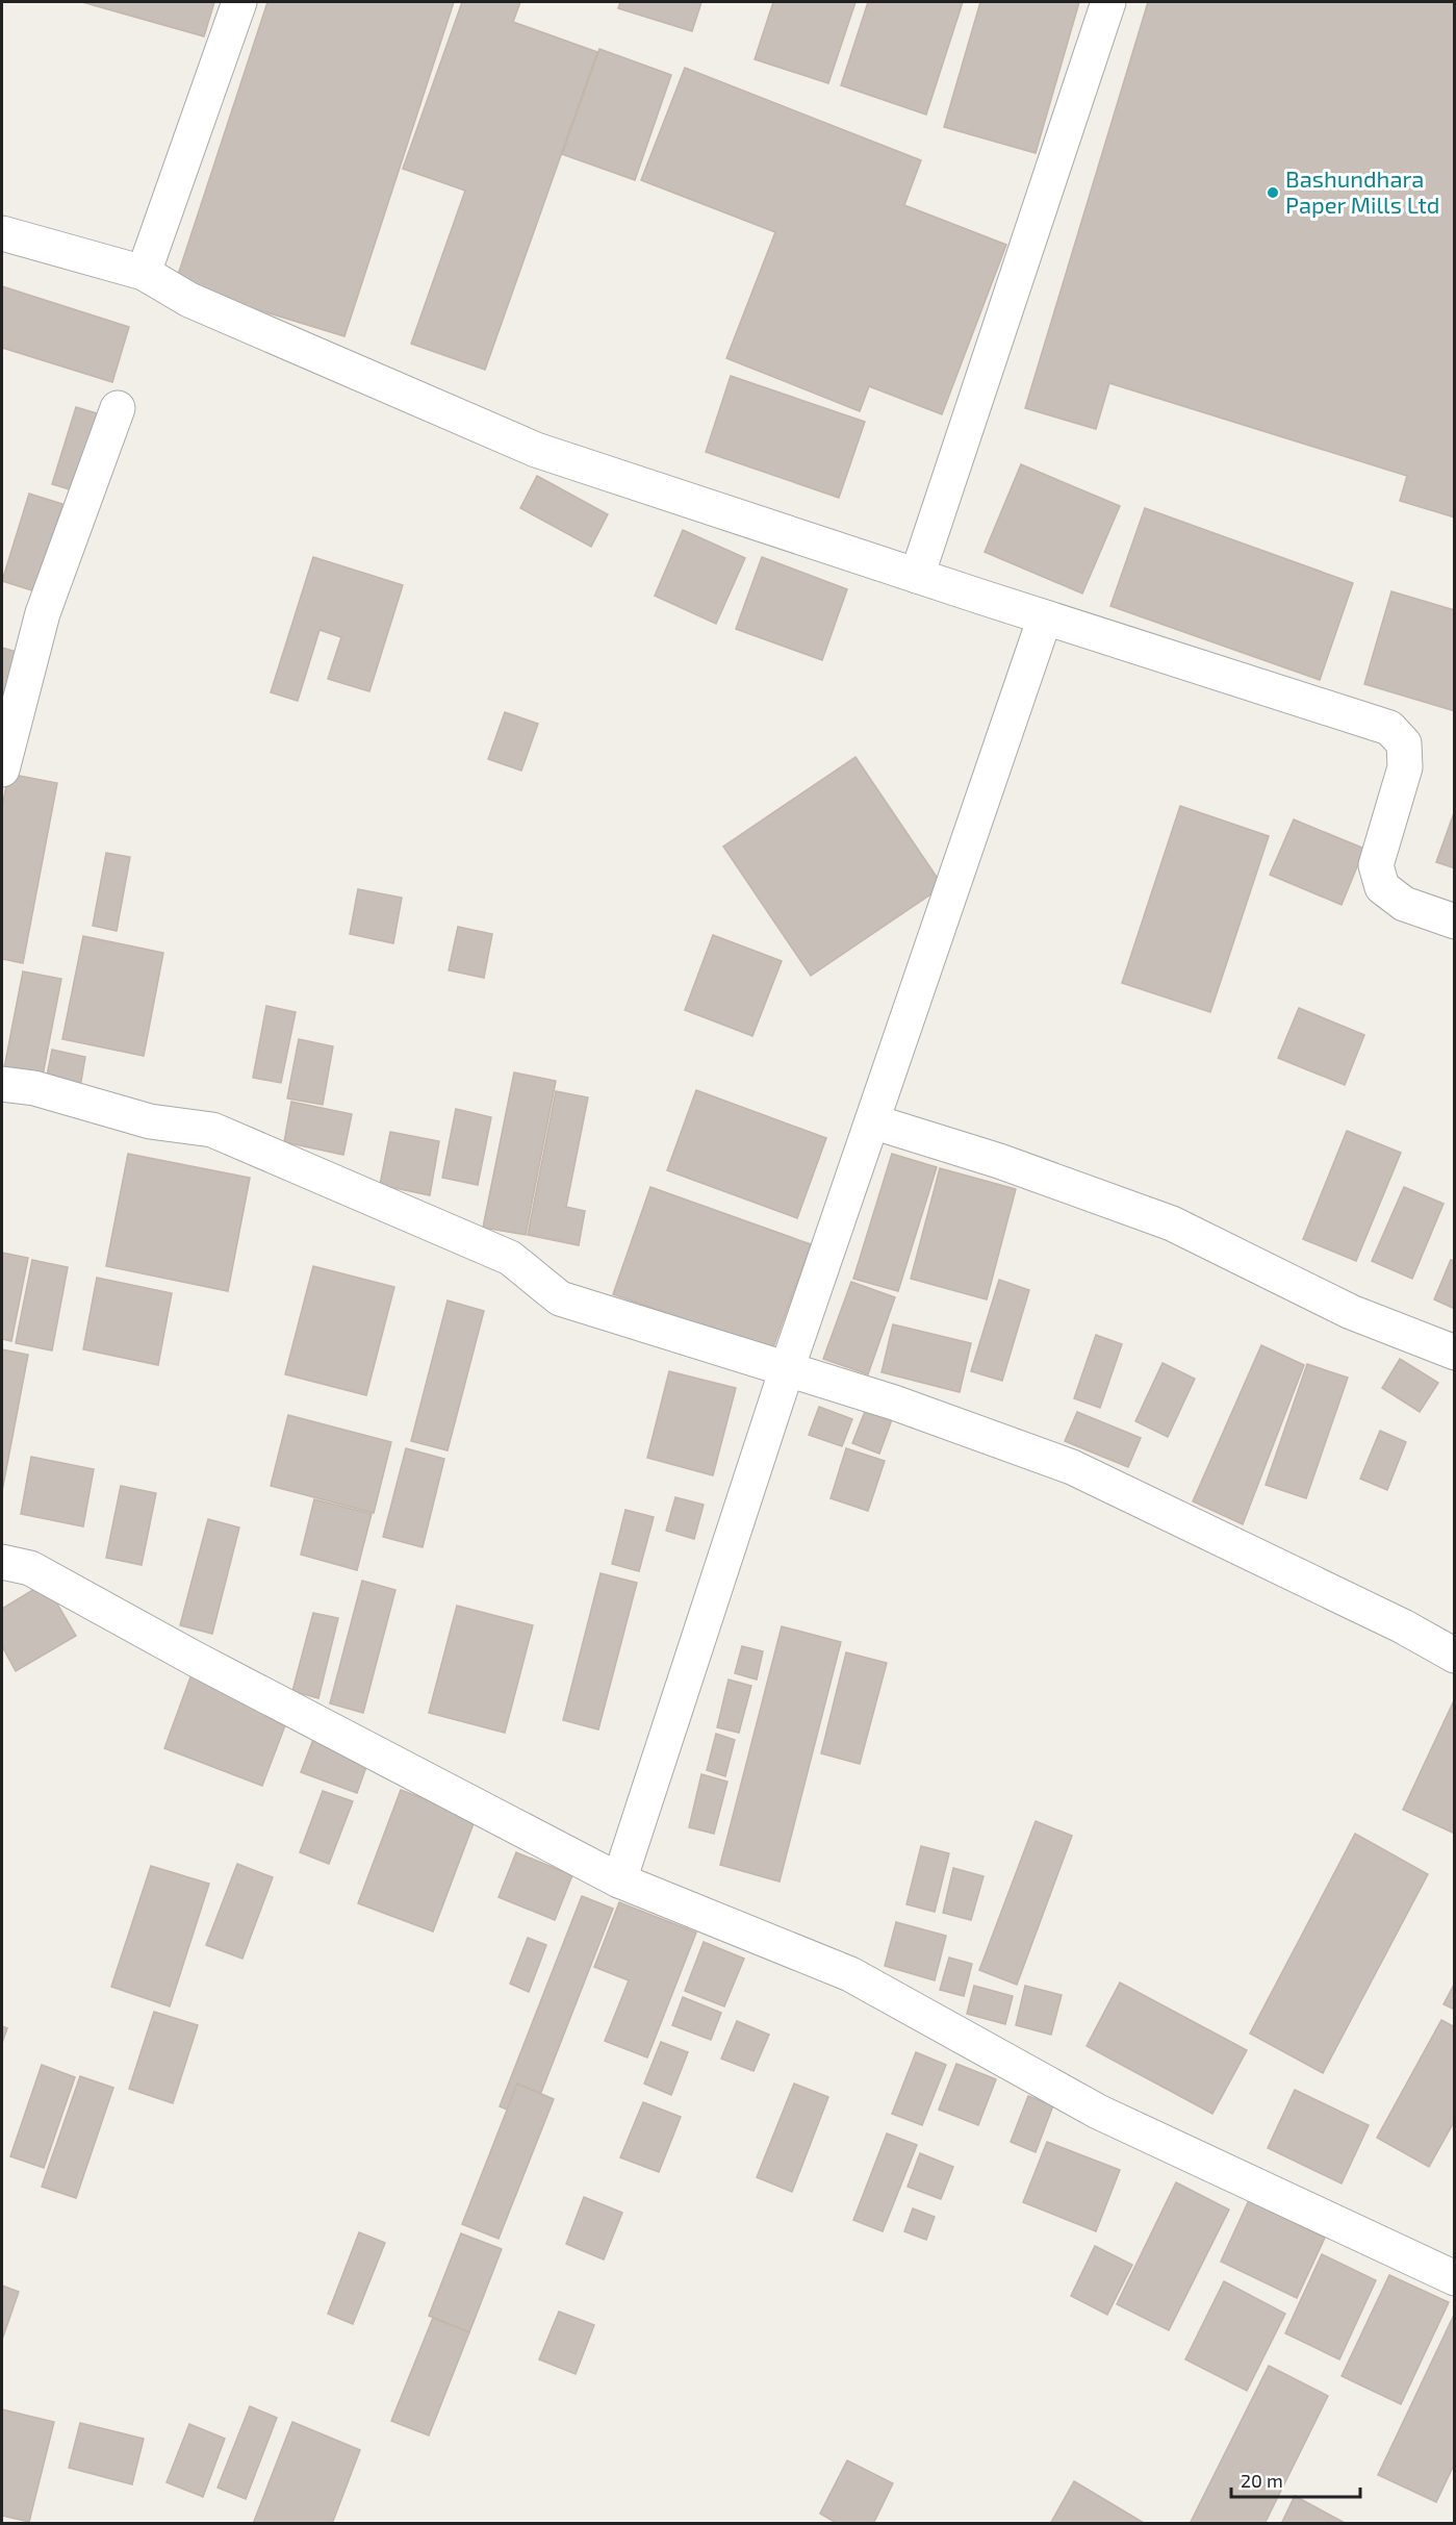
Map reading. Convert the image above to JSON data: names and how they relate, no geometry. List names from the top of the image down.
{
  "places": ["Bashundhara Paper Mills Ltd"],
  "scale_bar": "20 m"
}
